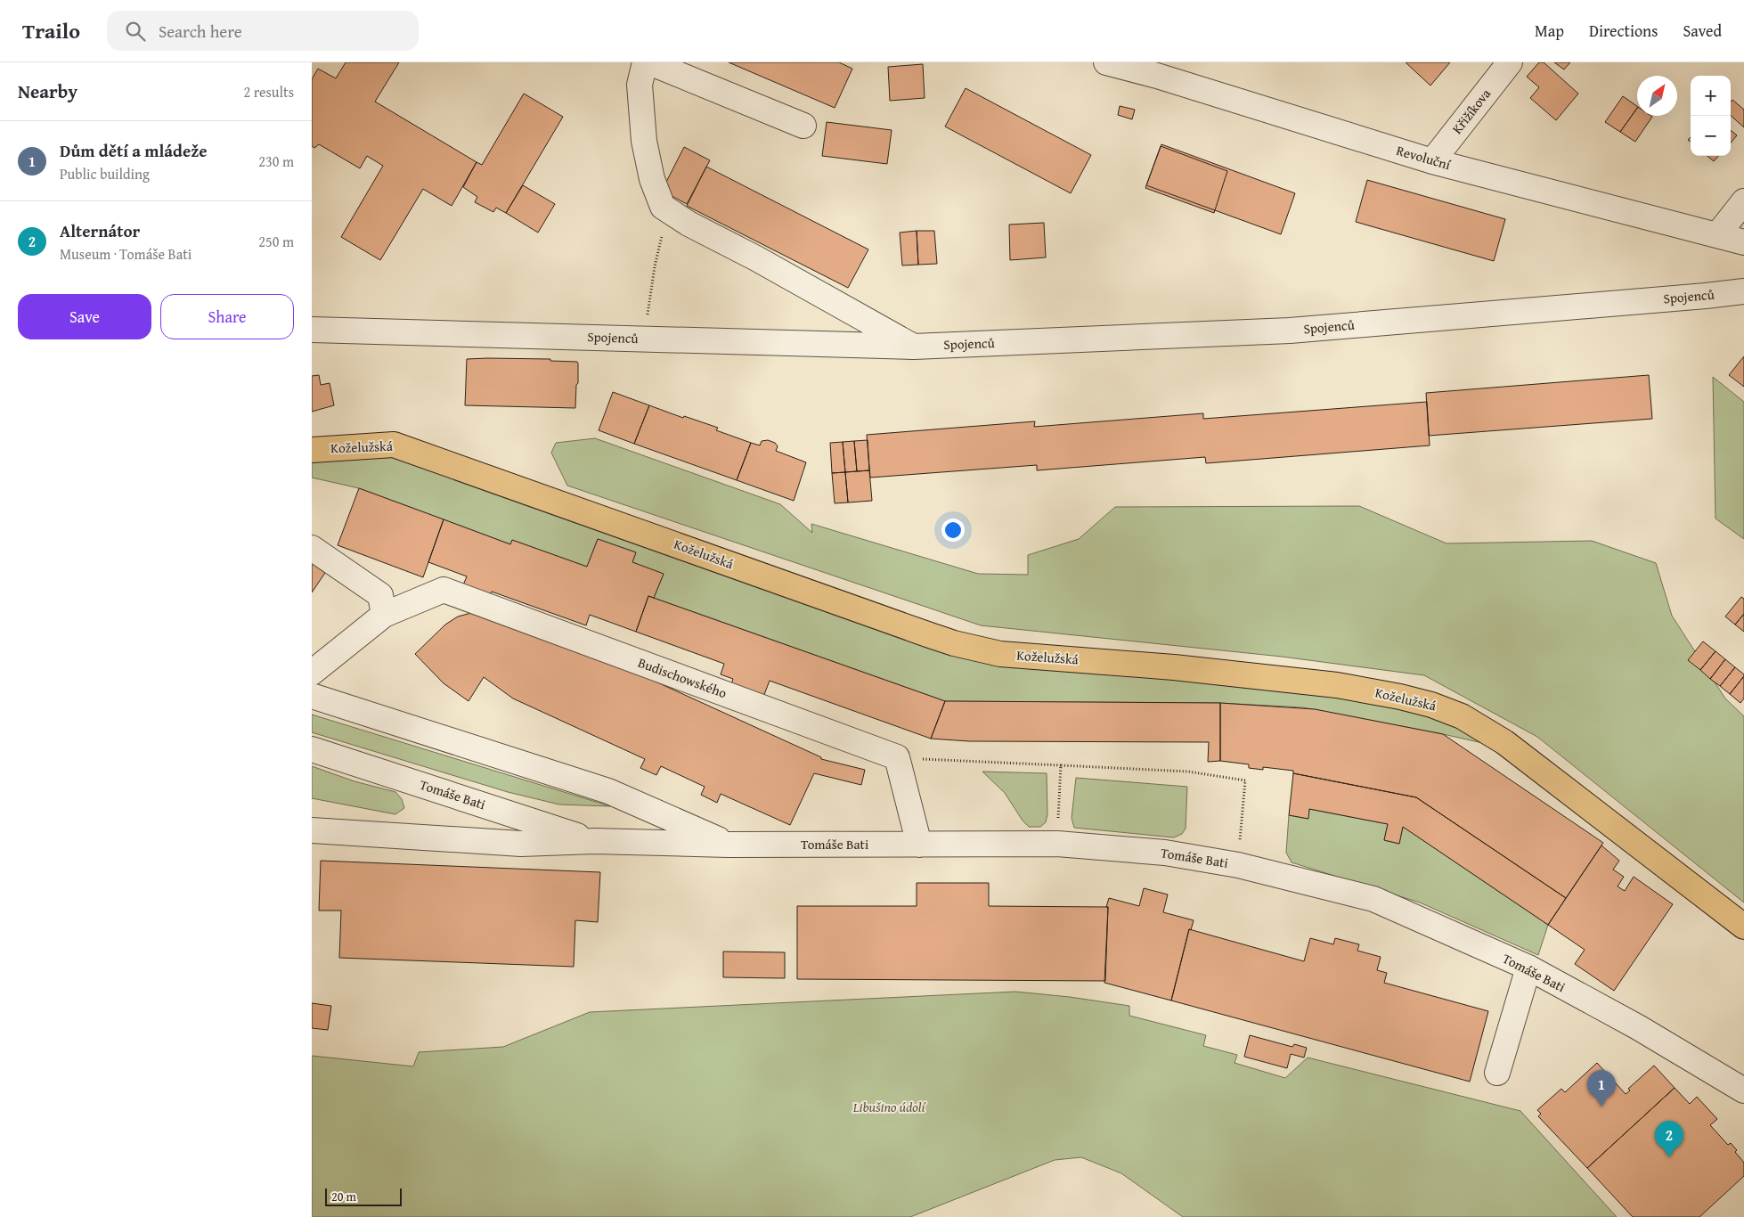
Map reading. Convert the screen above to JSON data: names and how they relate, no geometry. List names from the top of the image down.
{
  "streets": {
    "main road": ["Koželužská"],
    "street": [
      "Křižíkova",
      "Revoluční",
      "Spojenců",
      "Budischowského",
      "Tomáše Bati"
    ]
  },
  "crossings": [
    ["Křižíkova", "Revoluční"]
  ],
  "parks": ["Libušino údolí"],
  "scale_bar": "20 m",
  "north": "top right",
  "page": {
    "header": "Trailo",
    "search": "Search here",
    "nav": ["Map", "Directions", "Saved"],
    "heading": ["Nearby", "2 results"],
    "map_buttons": ["+", "−"],
    "list": [
      {
        "mark": "1",
        "name": "Dům dětí a mládeže",
        "note": "Public building",
        "value": "230 m"
      },
      {
        "mark": "2",
        "name": "Alternátor",
        "note": "Museum · Tomáše Bati",
        "value": "250 m"
      }
    ],
    "buttons": ["Save", "Share"],
    "pins": ["1", "2"],
    "scale": "20 m"
  }
}
